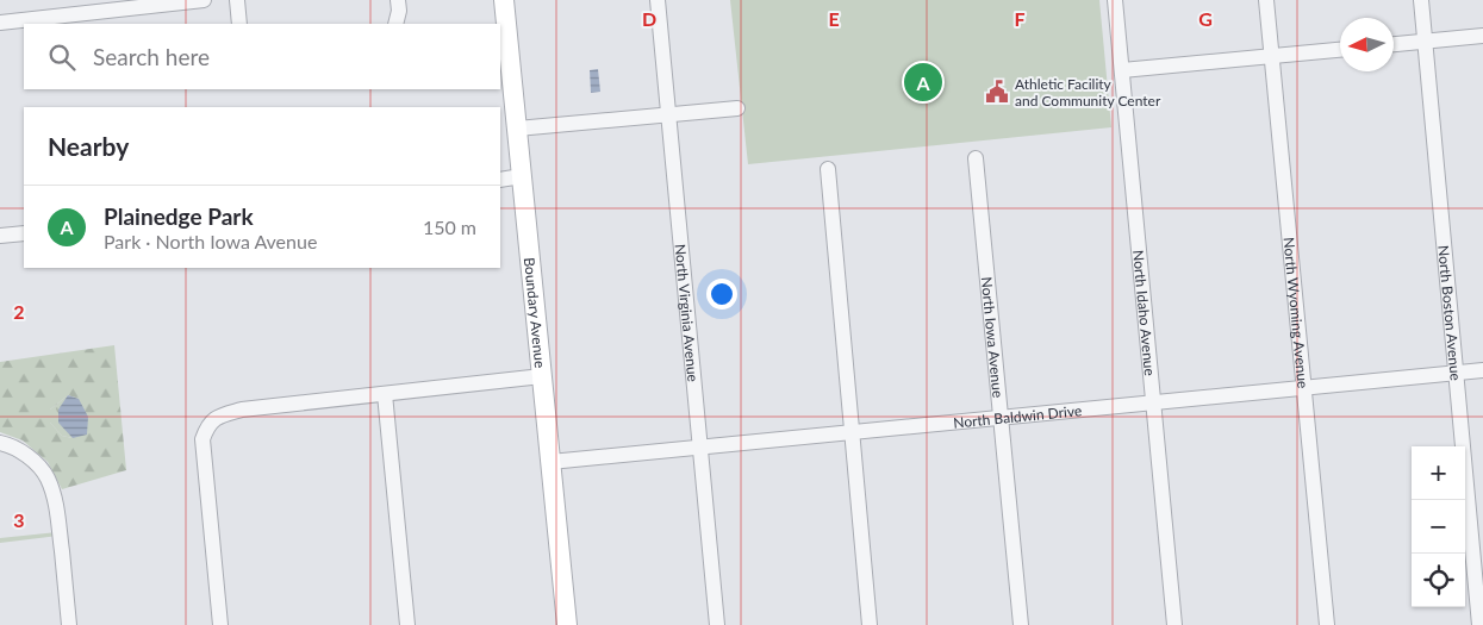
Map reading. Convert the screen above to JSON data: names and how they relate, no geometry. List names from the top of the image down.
{
  "streets": {
    "main road": ["Boundary Avenue"],
    "street": [
      "North Idaho Avenue",
      "North Wyoming Avenue",
      "North Boston Avenue",
      "North Virginia Avenue",
      "North Iowa Avenue",
      "North Baldwin Drive"
    ]
  },
  "crossings": [
    ["Boundary Avenue", "North Baldwin Drive"],
    ["North Idaho Avenue", "North Baldwin Drive"],
    ["North Wyoming Avenue", "North Baldwin Drive"],
    ["North Boston Avenue", "North Baldwin Drive"],
    ["North Virginia Avenue", "North Baldwin Drive"],
    ["North Iowa Avenue", "North Baldwin Drive"]
  ],
  "places": {
    "public building": ["Athletic Facility and Community Center"]
  },
  "north": "left",
  "page": {
    "search": "Search here",
    "pins": "A",
    "heading": "Nearby",
    "list": [
      {
        "mark": "A",
        "name": "Plainedge Park",
        "note": "Park · North Iowa Avenue",
        "value": "150 m"
      }
    ],
    "map_buttons": ["+", "−"]
  },
  "grid": {
    "columns": [
      "D",
      "E",
      "F",
      "G"
    ],
    "rows": ["2", "3"]
  }
}
